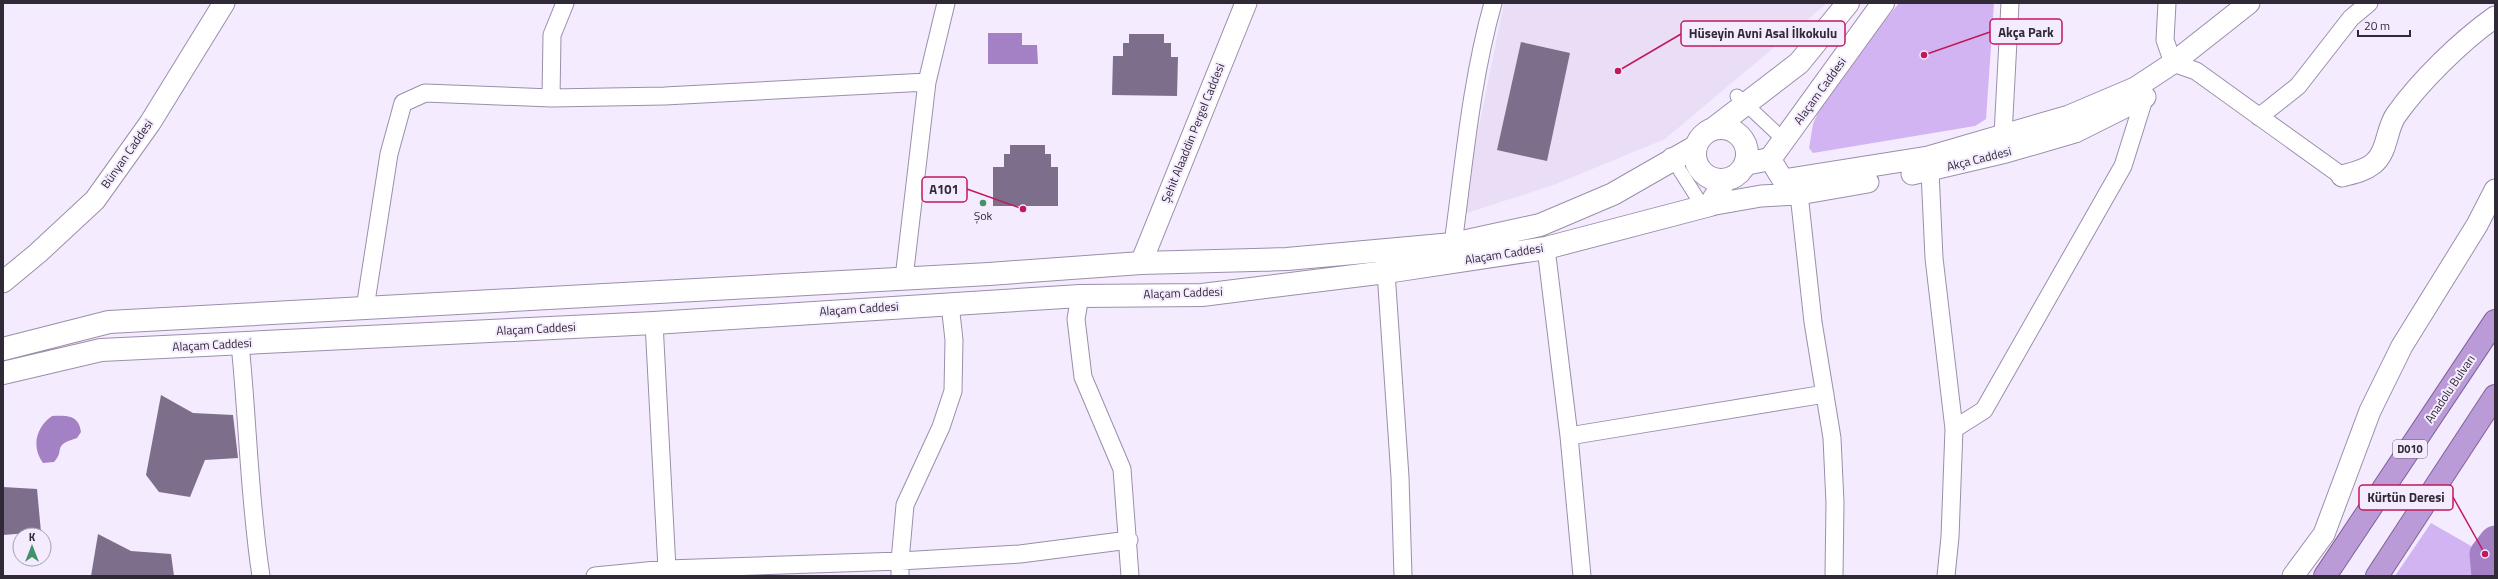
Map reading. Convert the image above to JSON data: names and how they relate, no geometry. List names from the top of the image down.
{
  "streets": {
    "highway": ["Anadolu Bulvarı", "D010"],
    "main road": ["Alaçam Caddesi"],
    "street": ["Şehit Alaaddin Pergel Caddesi", "Bünyan Caddesi", "Akça Caddesi"]
  },
  "crossings": [
    ["Alaçam Caddesi", "Şehit Alaaddin Pergel Caddesi"],
    ["Alaçam Caddesi", "Akça Caddesi"]
  ],
  "places": [
    "Akça Park",
    "Hüseyin Avni Asal İlkokulu",
    "Şok",
    "A101",
    "Kürtün Deresi"
  ],
  "scale_bar": "20 m",
  "north": "top"
}
